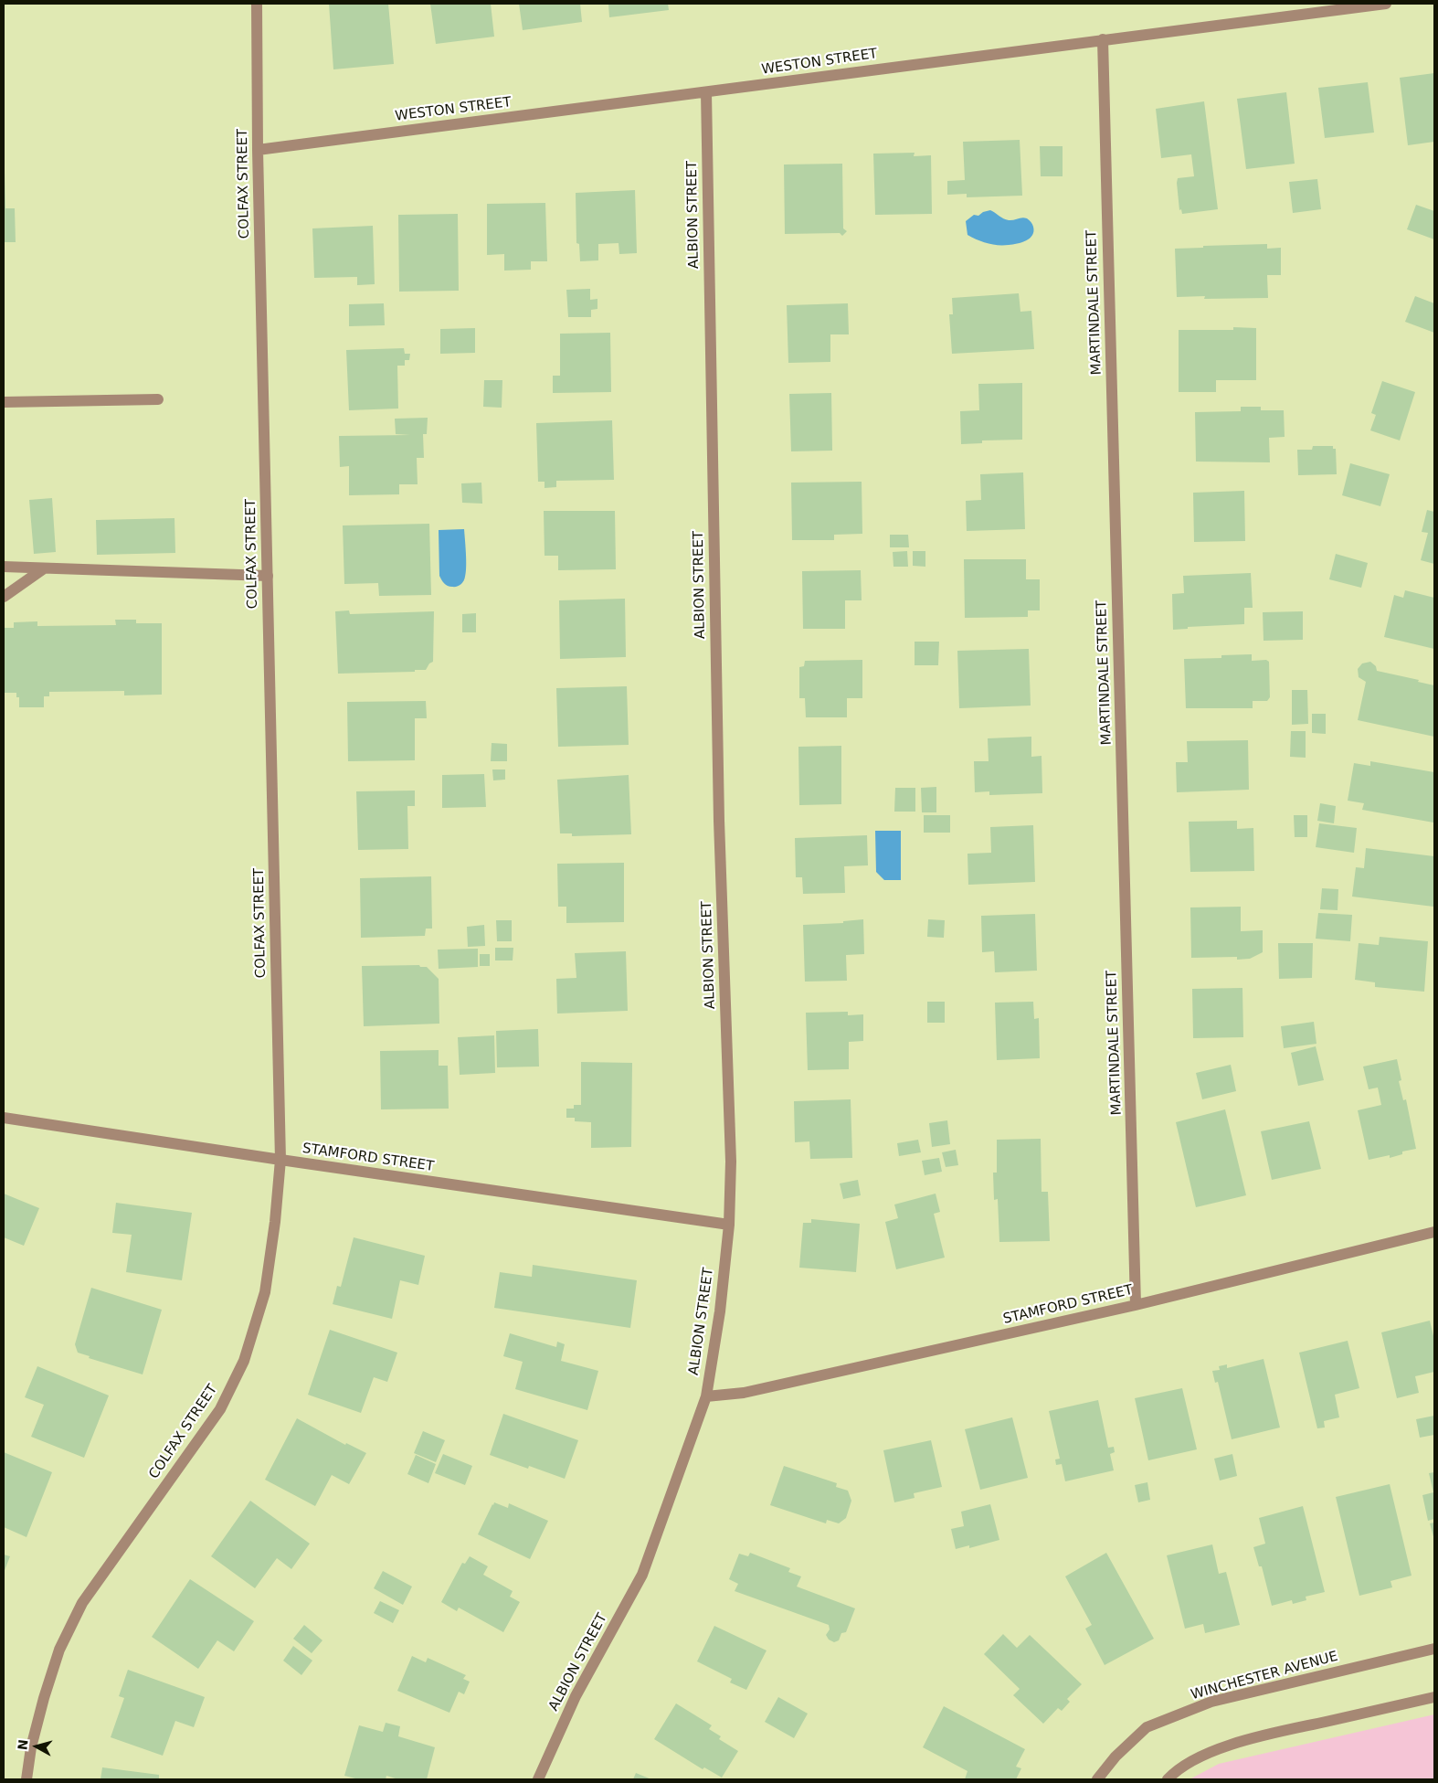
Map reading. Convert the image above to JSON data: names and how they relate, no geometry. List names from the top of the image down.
{
  "streets": {
    "street": [
      "WESTON STREET",
      "COLFAX STREET",
      "ALBION STREET",
      "MARTINDALE STREET",
      "STAMFORD STREET",
      "WINCHESTER AVENUE"
    ]
  },
  "crossings": [
    ["WESTON STREET", "COLFAX STREET"],
    ["WESTON STREET", "ALBION STREET"],
    ["WESTON STREET", "MARTINDALE STREET"],
    ["COLFAX STREET", "STAMFORD STREET"],
    ["ALBION STREET", "STAMFORD STREET"],
    ["MARTINDALE STREET", "STAMFORD STREET"]
  ],
  "north": "left"
}
